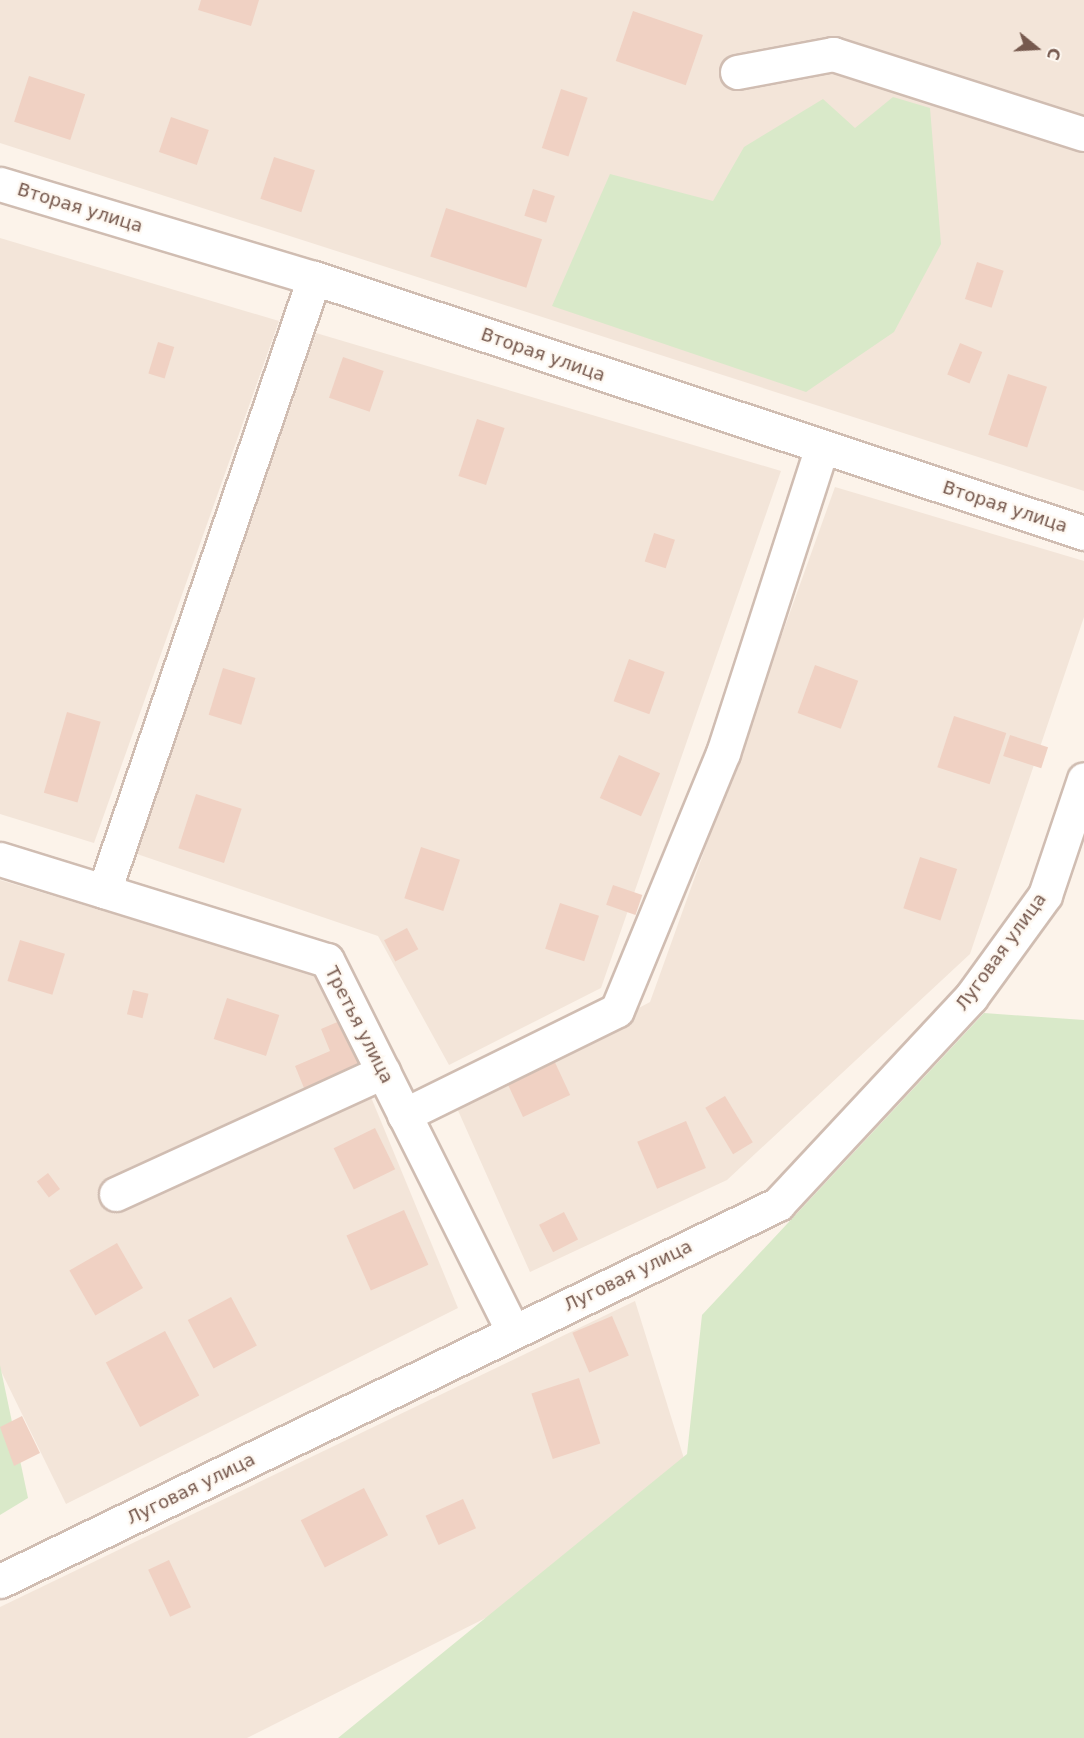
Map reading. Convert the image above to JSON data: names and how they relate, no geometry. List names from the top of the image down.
{
  "streets": {
    "street": ["Вторая улица", "Луговая улица", "Третья улица"]
  },
  "crossings": [
    ["Луговая улица", "Третья улица"]
  ],
  "north": "right"
}
